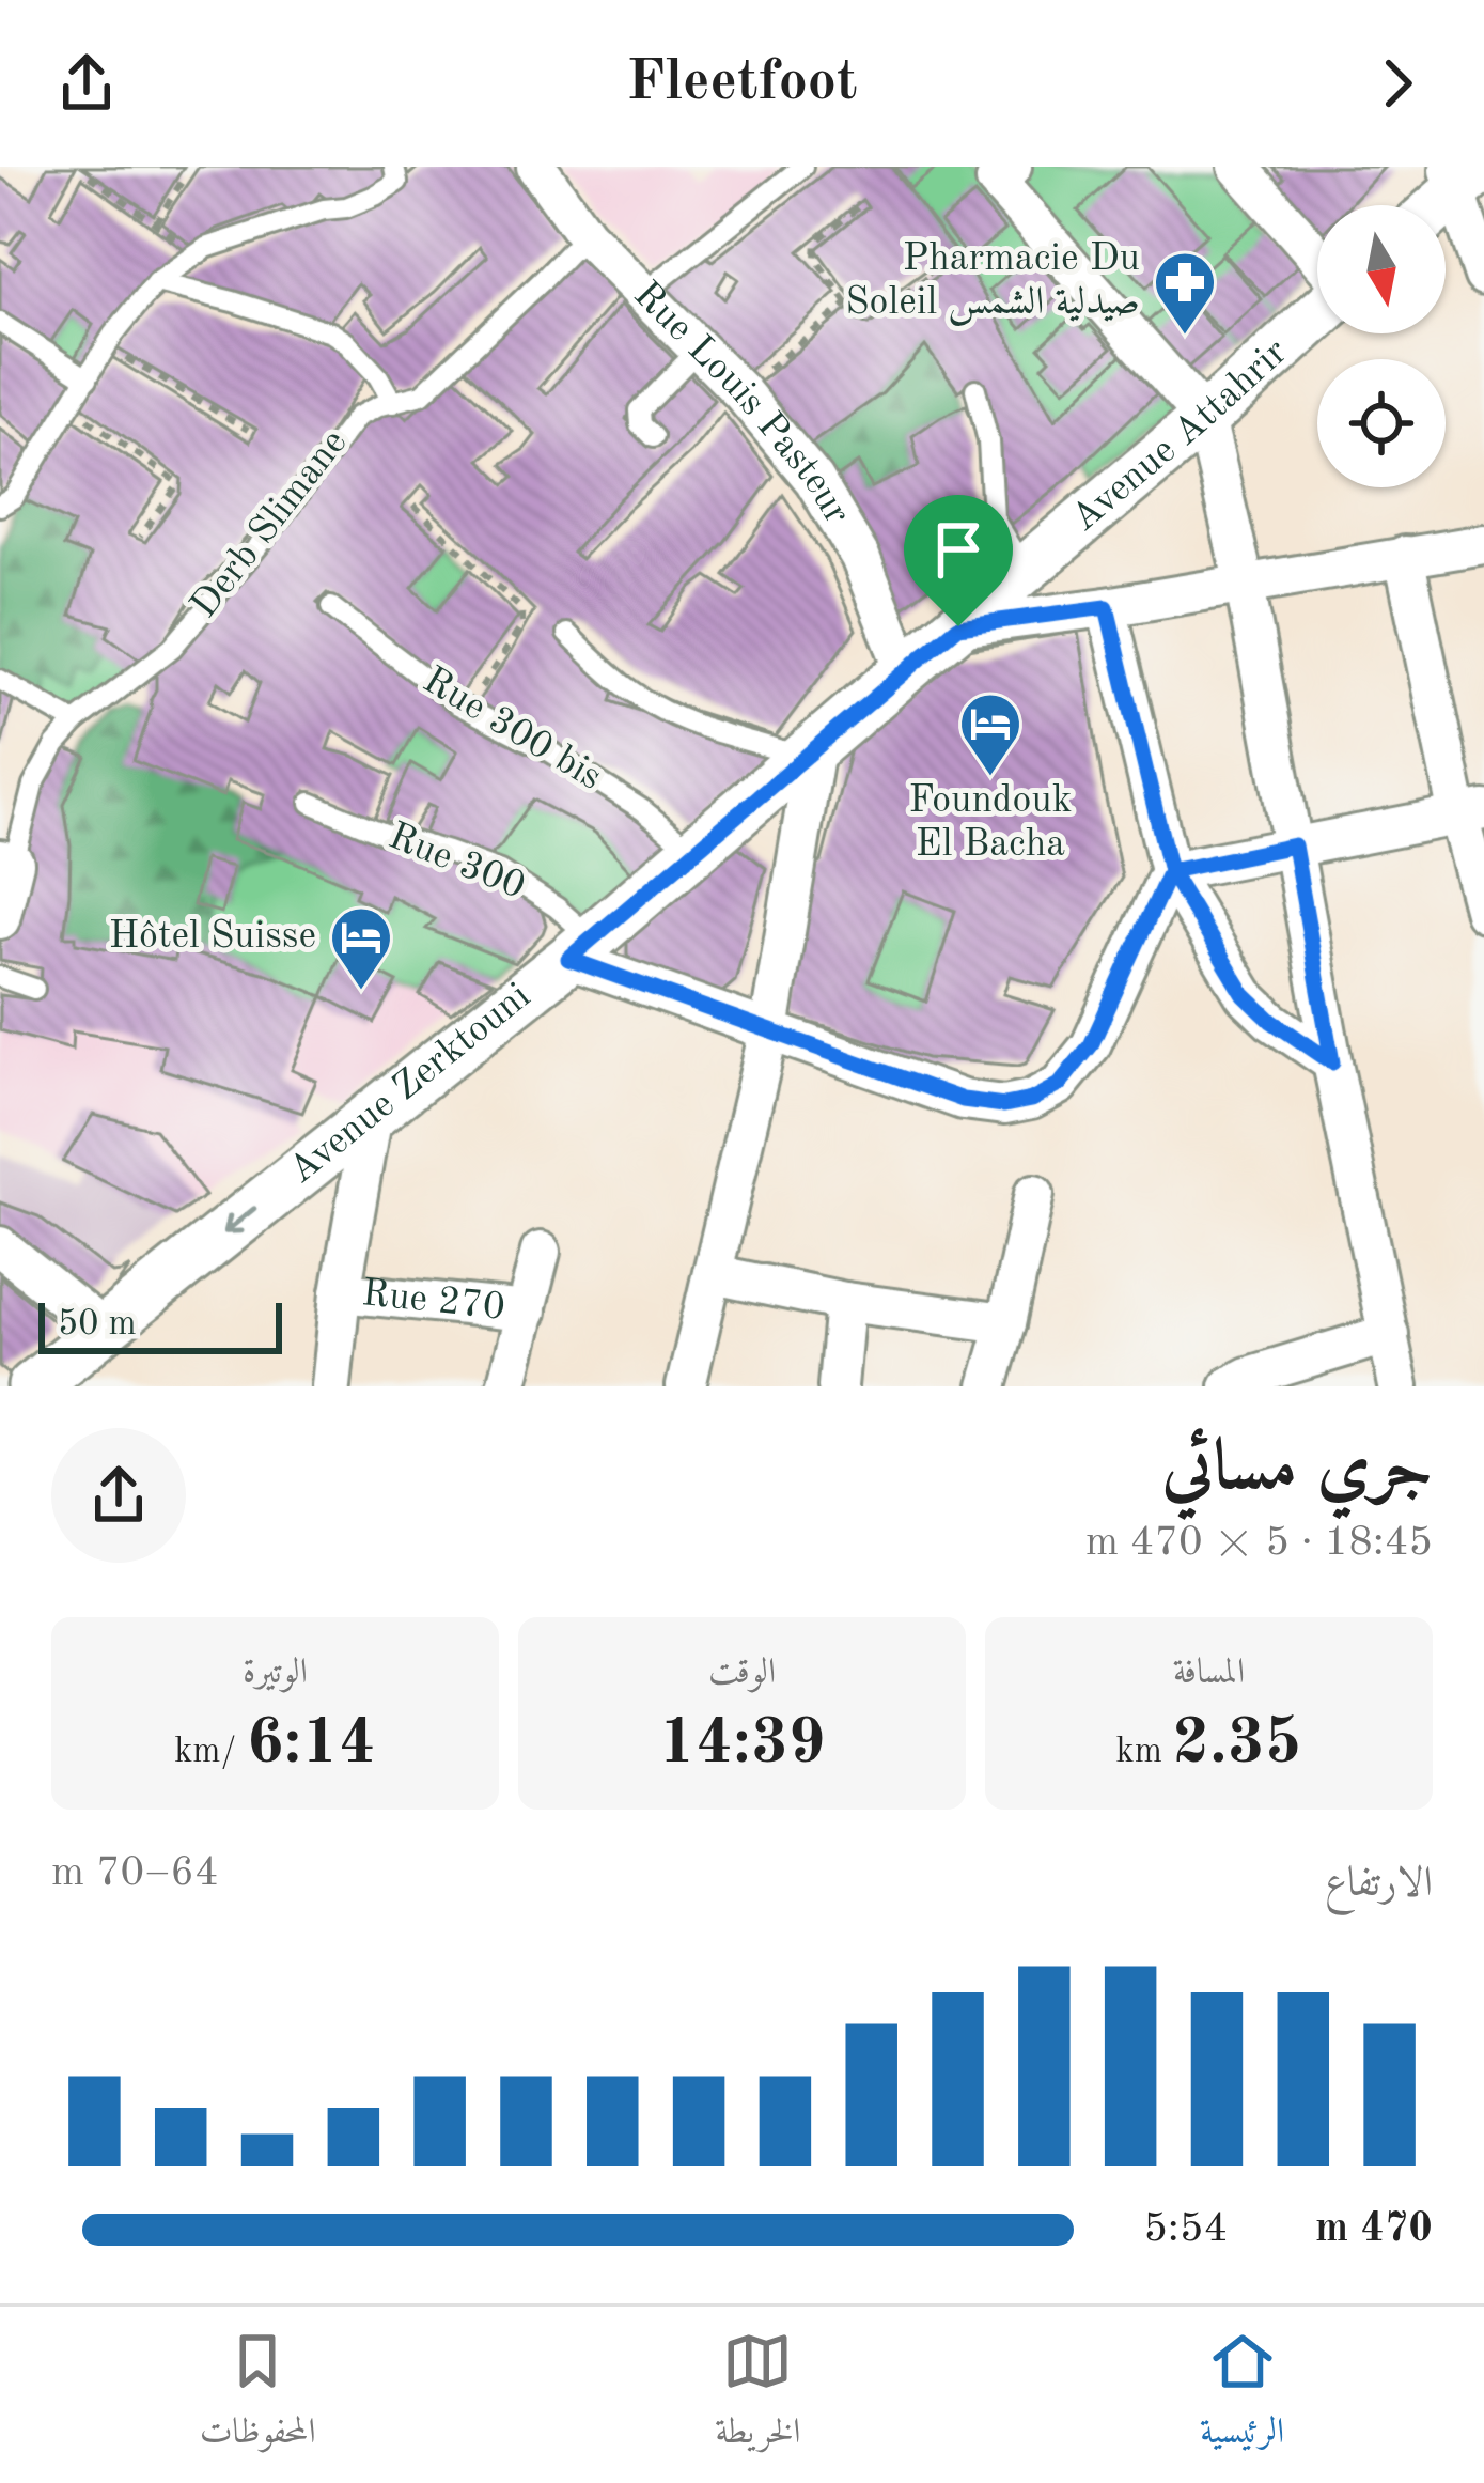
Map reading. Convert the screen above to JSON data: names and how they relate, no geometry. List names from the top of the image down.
{
  "streets": {
    "street": [
      "Rue Louis Pasteur",
      "Avenue Attahrir",
      "Avenue Zerktouni",
      "Rue 270"
    ],
    "lane": ["Derb Slimane", "Rue 300 bis", "Rue 300"]
  },
  "crossings": [
    ["Rue Louis Pasteur", "Derb Slimane"],
    ["Rue Louis Pasteur", "Avenue Zerktouni"],
    ["Avenue Attahrir", "Avenue Zerktouni"],
    ["Rue 300 bis", "Avenue Zerktouni"],
    ["Rue 300", "Avenue Zerktouni"]
  ],
  "places": {
    "pharmacy": ["Pharmacie Du Soleil صيدلية الشمس"],
    "hotel": ["Foundouk El Bacha", "Hôtel Suisse"]
  },
  "scale_bar": "50 m",
  "north": "bottom",
  "page": {
    "header": "Fleetfoot",
    "scale": "50 m",
    "heading": ["جري مسائي", "18:45 · 5 × 470 m"],
    "stats": [
      ["المسافة", "2.35 km"],
      ["الوقت", "14:39"],
      ["الوتيرة", "6:14 /km"]
    ],
    "chart": ["الارتفاع", "64–70 m"],
    "list": [
      {
        "name": "470 m",
        "note": "5:54"
      }
    ],
    "tabs": ["الرئيسية", "الخريطة", "المحفوظات"]
  }
}
